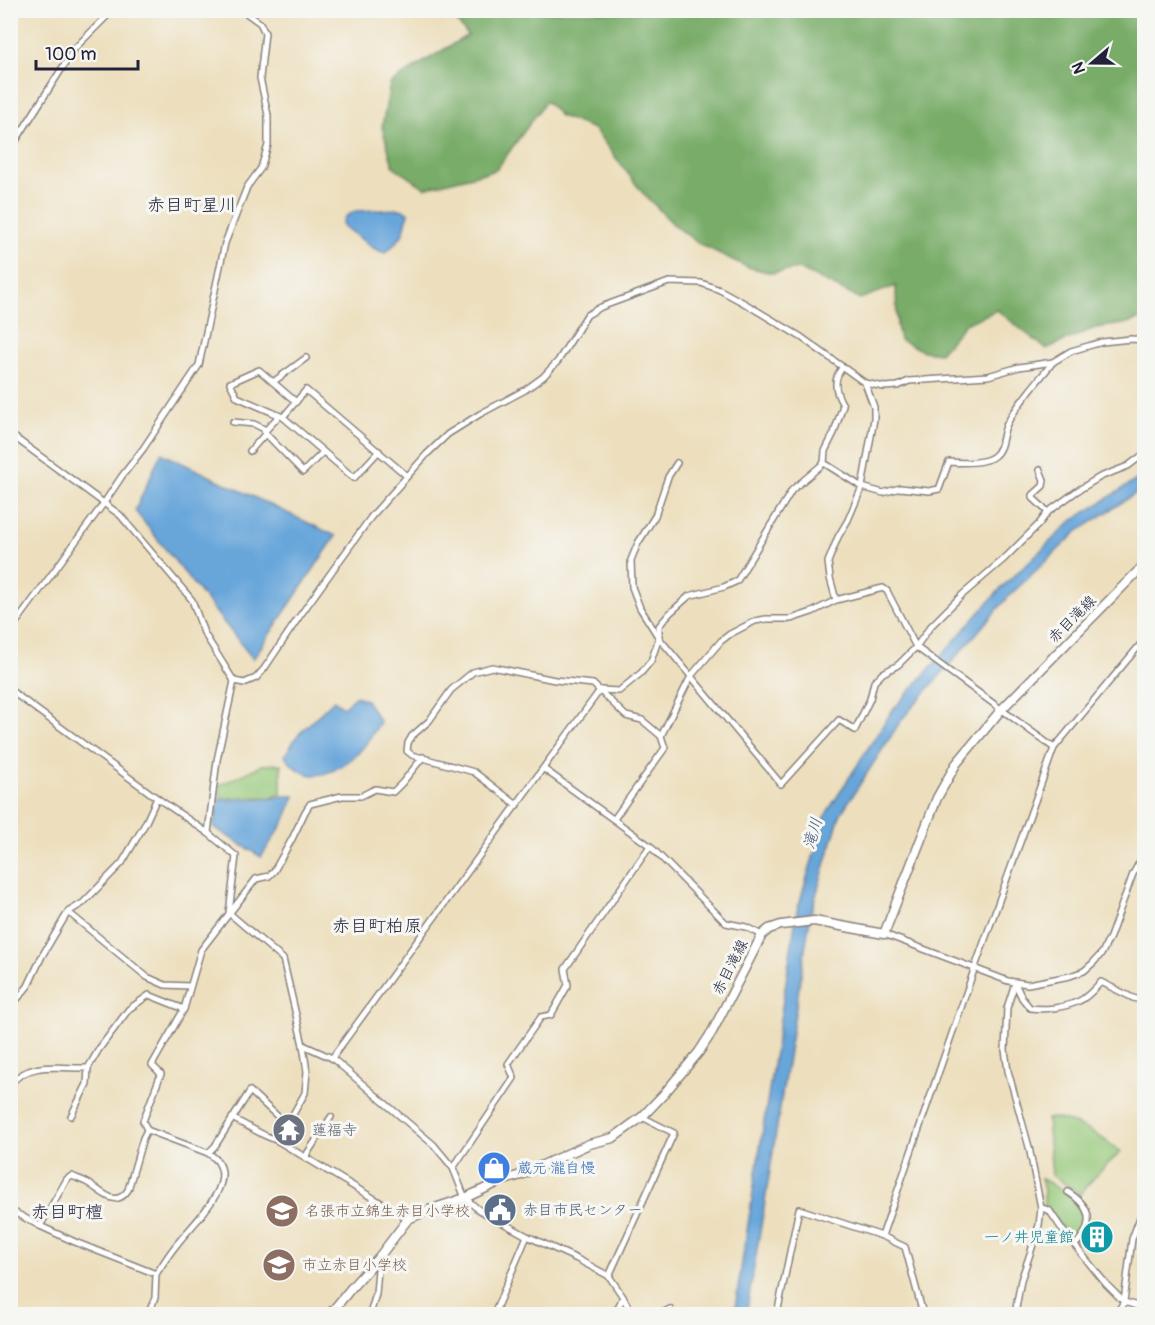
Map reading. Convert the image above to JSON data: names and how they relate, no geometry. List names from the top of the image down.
{
  "streets": {
    "main road": ["赤目滝線"]
  },
  "districts": ["赤目町星川", "赤目町柏原", "赤目町檀"],
  "water": ["滝川"],
  "places": {
    "temple": ["蓮福寺"],
    "shop": ["蔵元 瀧自慢"],
    "public building": ["赤目市民センター"],
    "school or university": ["名張市立錦生赤目小学校", "市立赤目小学校"],
    "building": ["一ノ井児童館"]
  },
  "scale_bar": "100 m",
  "north": "left"
}
